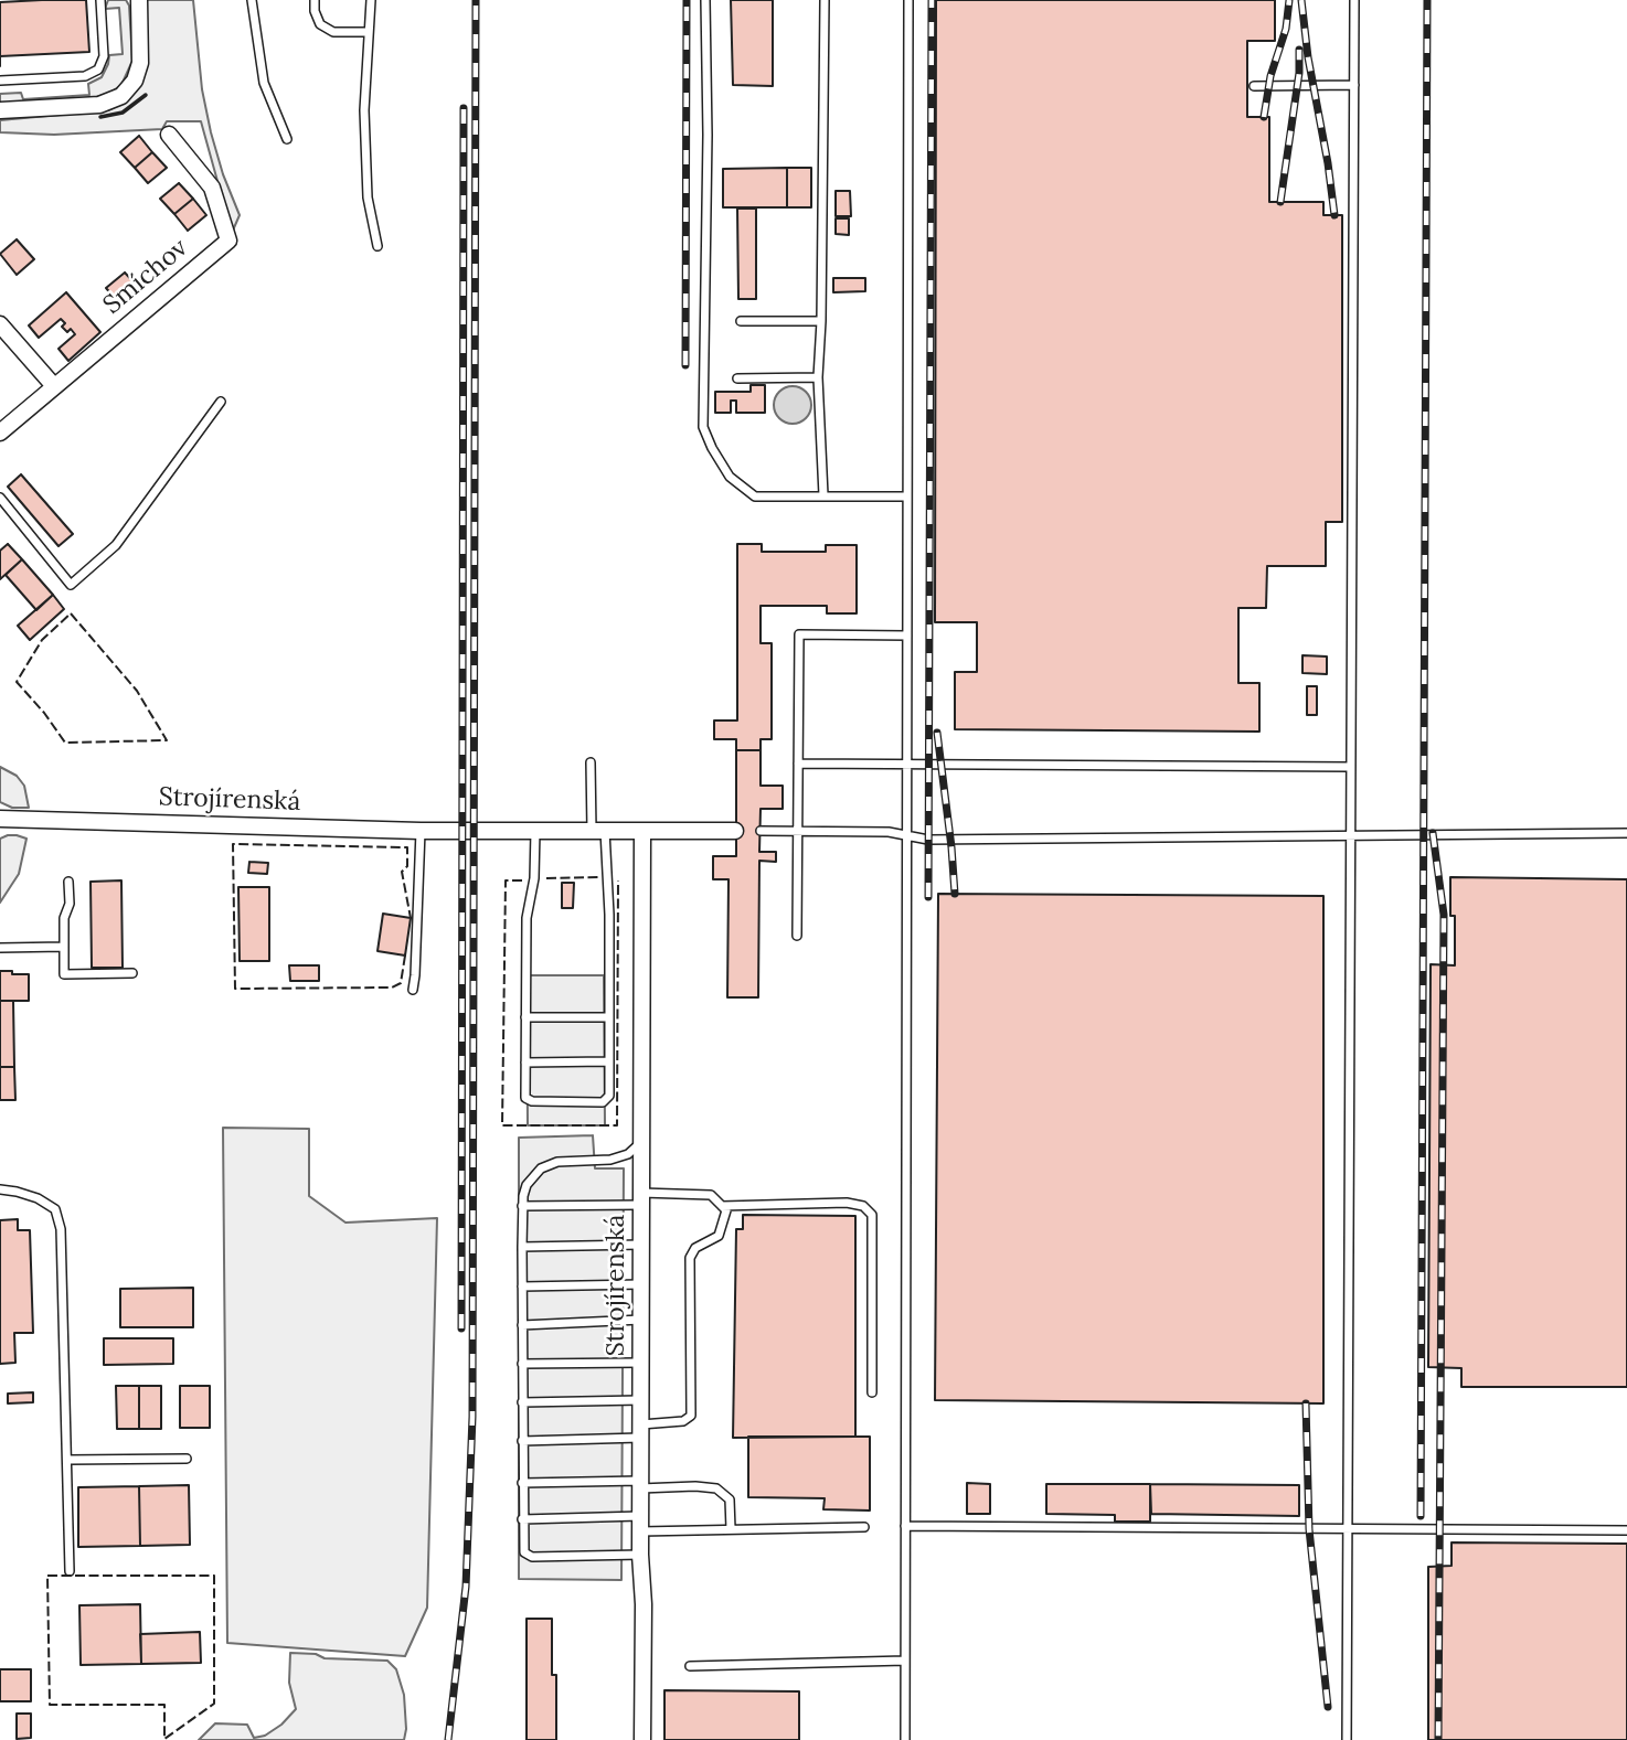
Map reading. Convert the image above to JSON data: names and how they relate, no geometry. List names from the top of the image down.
{
  "streets": {
    "street": ["Smíchov", "Strojírenská"]
  }
}
